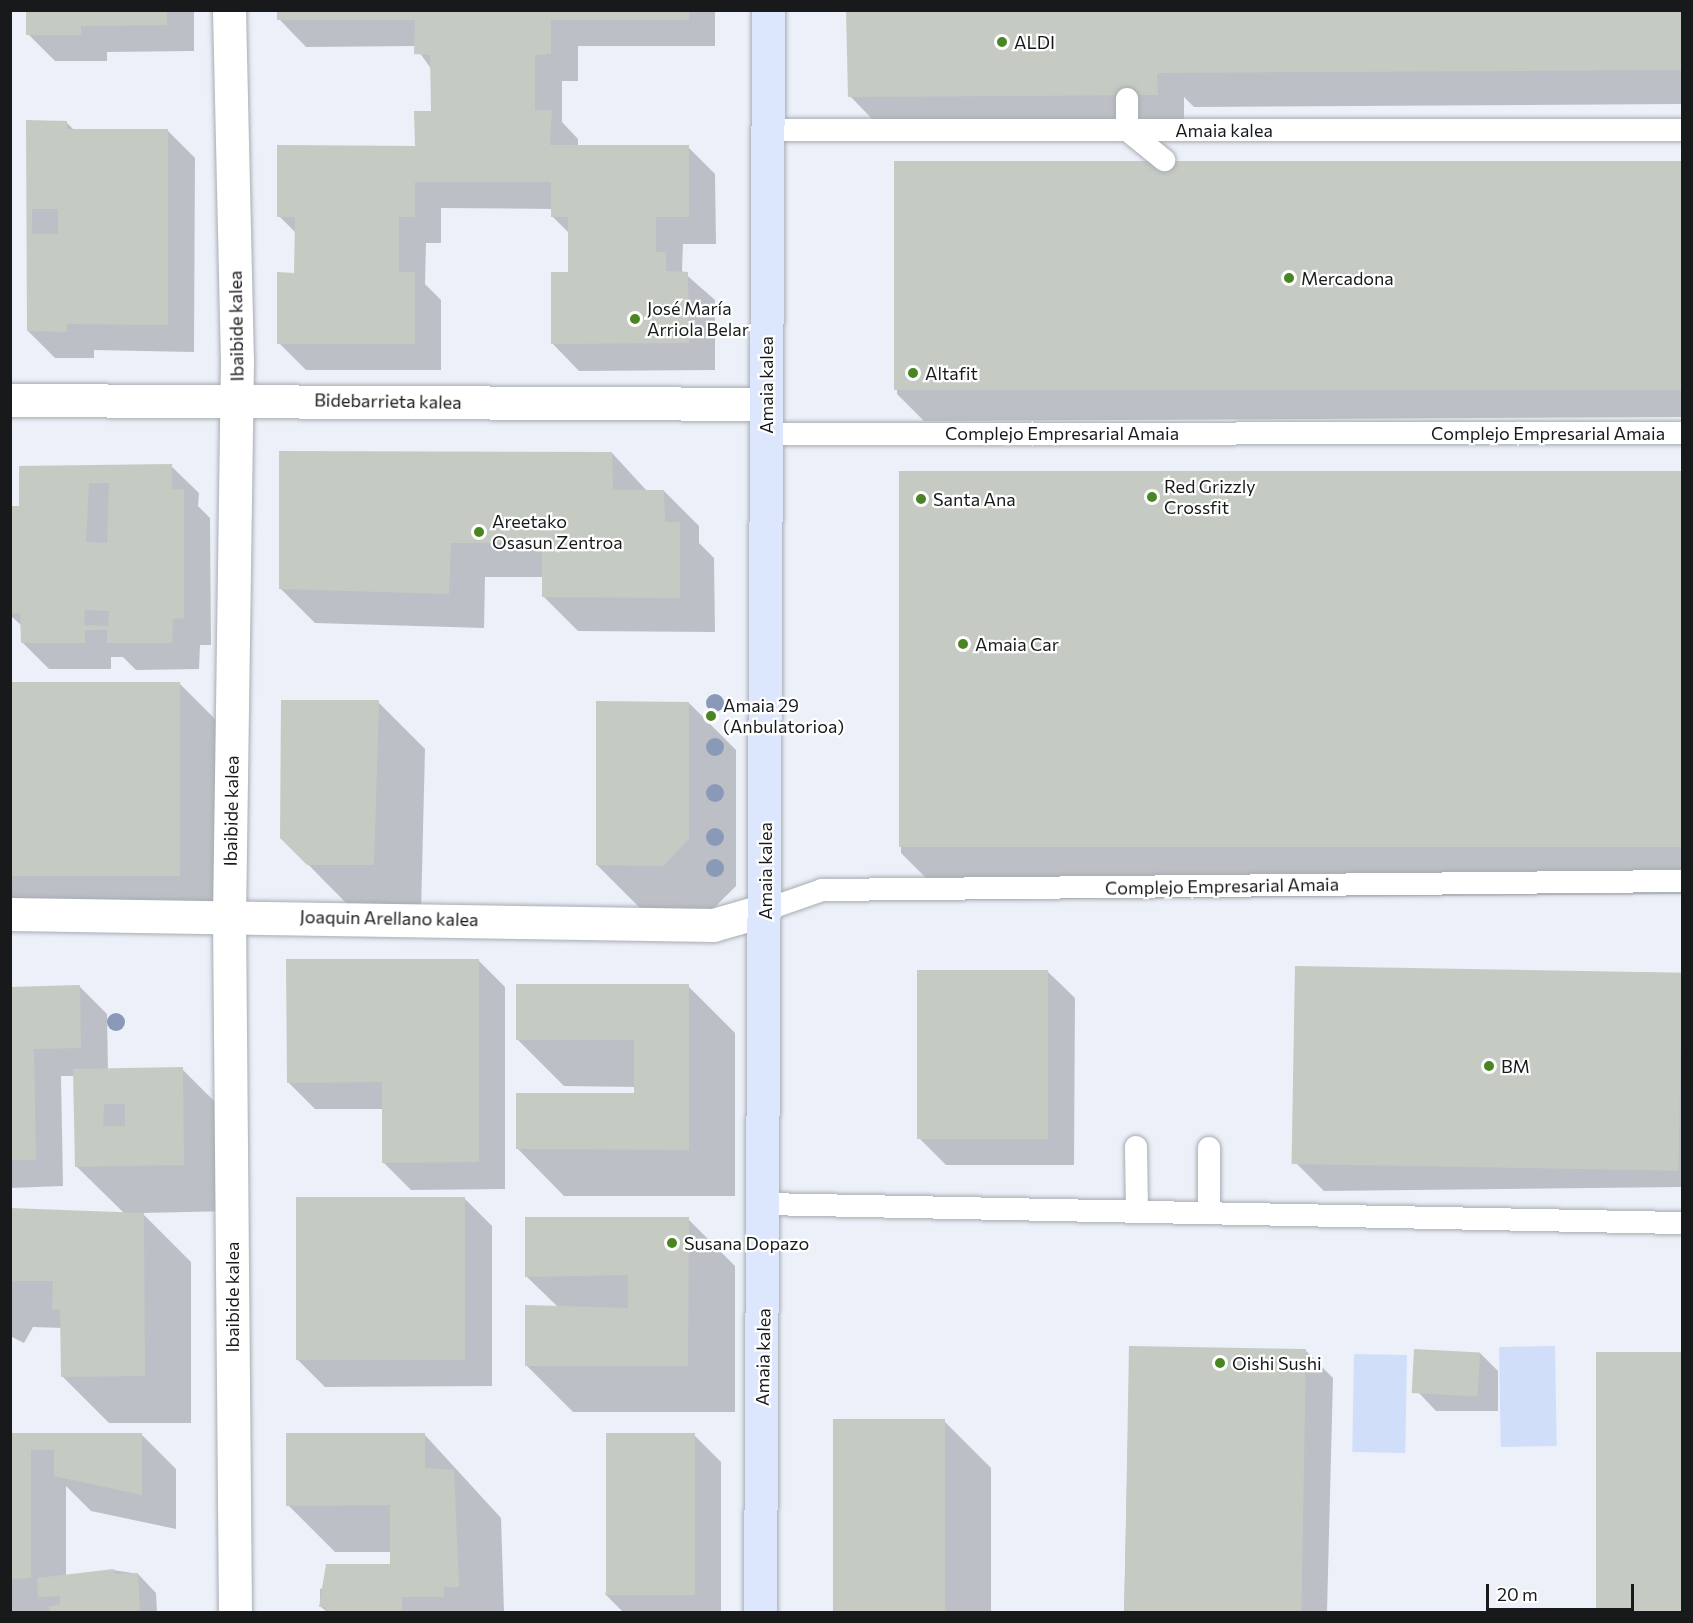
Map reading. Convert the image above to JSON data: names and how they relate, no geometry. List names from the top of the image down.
{
  "streets": {
    "street": [
      "Amaia kalea",
      "Ibaibide kalea",
      "Bidebarrieta kalea",
      "Joaquin Arellano kalea"
    ],
    "lane": ["Complejo Empresarial Amaia"]
  },
  "crossings": [
    ["Amaia kalea", "Bidebarrieta kalea"],
    ["Amaia kalea", "Complejo Empresarial Amaia"],
    ["Amaia kalea", "Joaquin Arellano kalea"],
    ["Ibaibide kalea", "Bidebarrieta kalea"],
    ["Ibaibide kalea", "Joaquin Arellano kalea"],
    ["Bidebarrieta kalea", "Complejo Empresarial Amaia"],
    ["Complejo Empresarial Amaia", "Joaquin Arellano kalea"]
  ],
  "places": [
    "ALDI",
    "Mercadona",
    "José María Arriola Belar",
    "Altafit",
    "Red Grizzly Crossfit",
    "Santa Ana",
    "Areetako Osasun Zentroa",
    "Amaia Car",
    "Amaia 29 (Anbulatorioa)",
    "BM",
    "Susana Dopazo",
    "Oishi Sushi"
  ],
  "scale_bar": "20 m"
}
